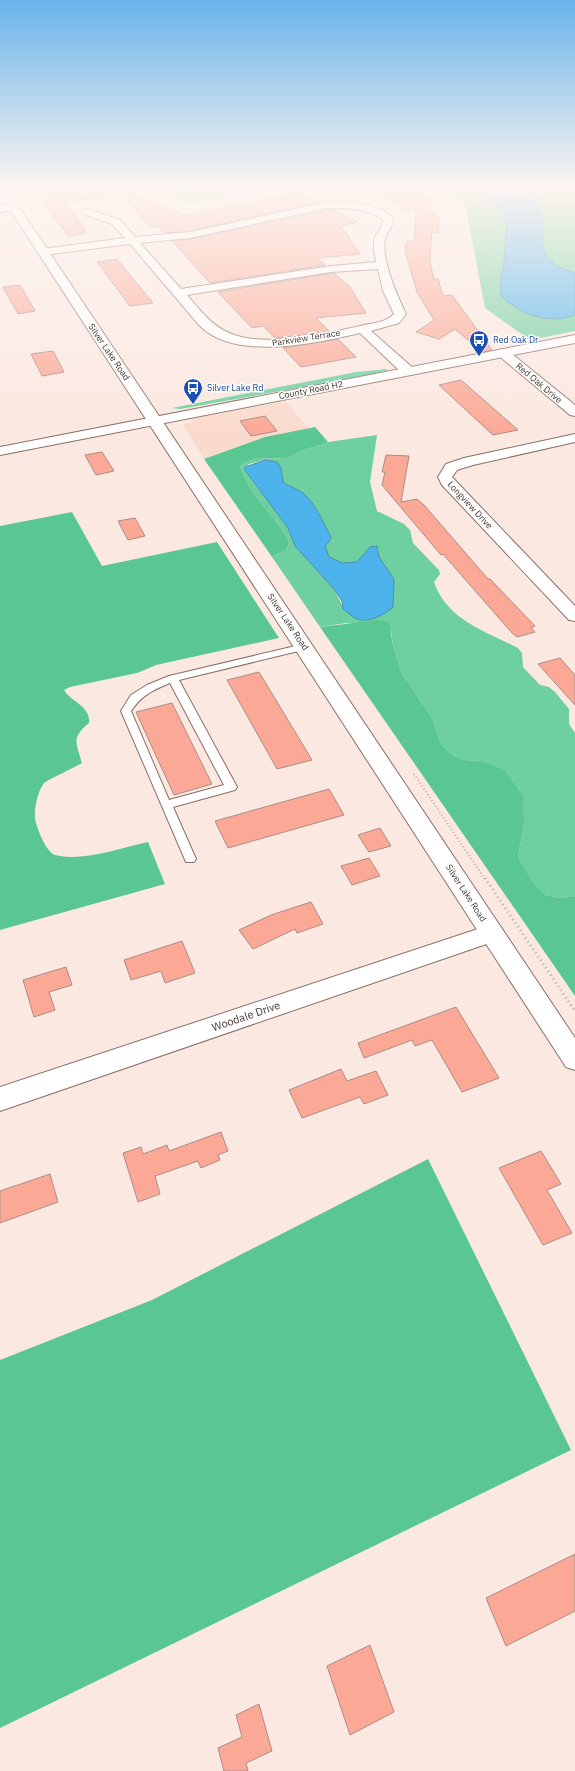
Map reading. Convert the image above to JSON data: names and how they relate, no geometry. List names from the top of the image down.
{
  "streets": {
    "street": [
      "Parkview Terrace",
      "Silver Lake Road",
      "Red Oak Drive",
      "County Road H2",
      "Longview Drive",
      "Woodale Drive"
    ]
  },
  "crossings": [
    ["Silver Lake Road", "County Road H2"],
    ["Silver Lake Road", "Woodale Drive"],
    ["Red Oak Drive", "County Road H2"]
  ],
  "places": {
    "bus stop": ["Red Oak Dr", "Silver Lake Rd"]
  }
}
